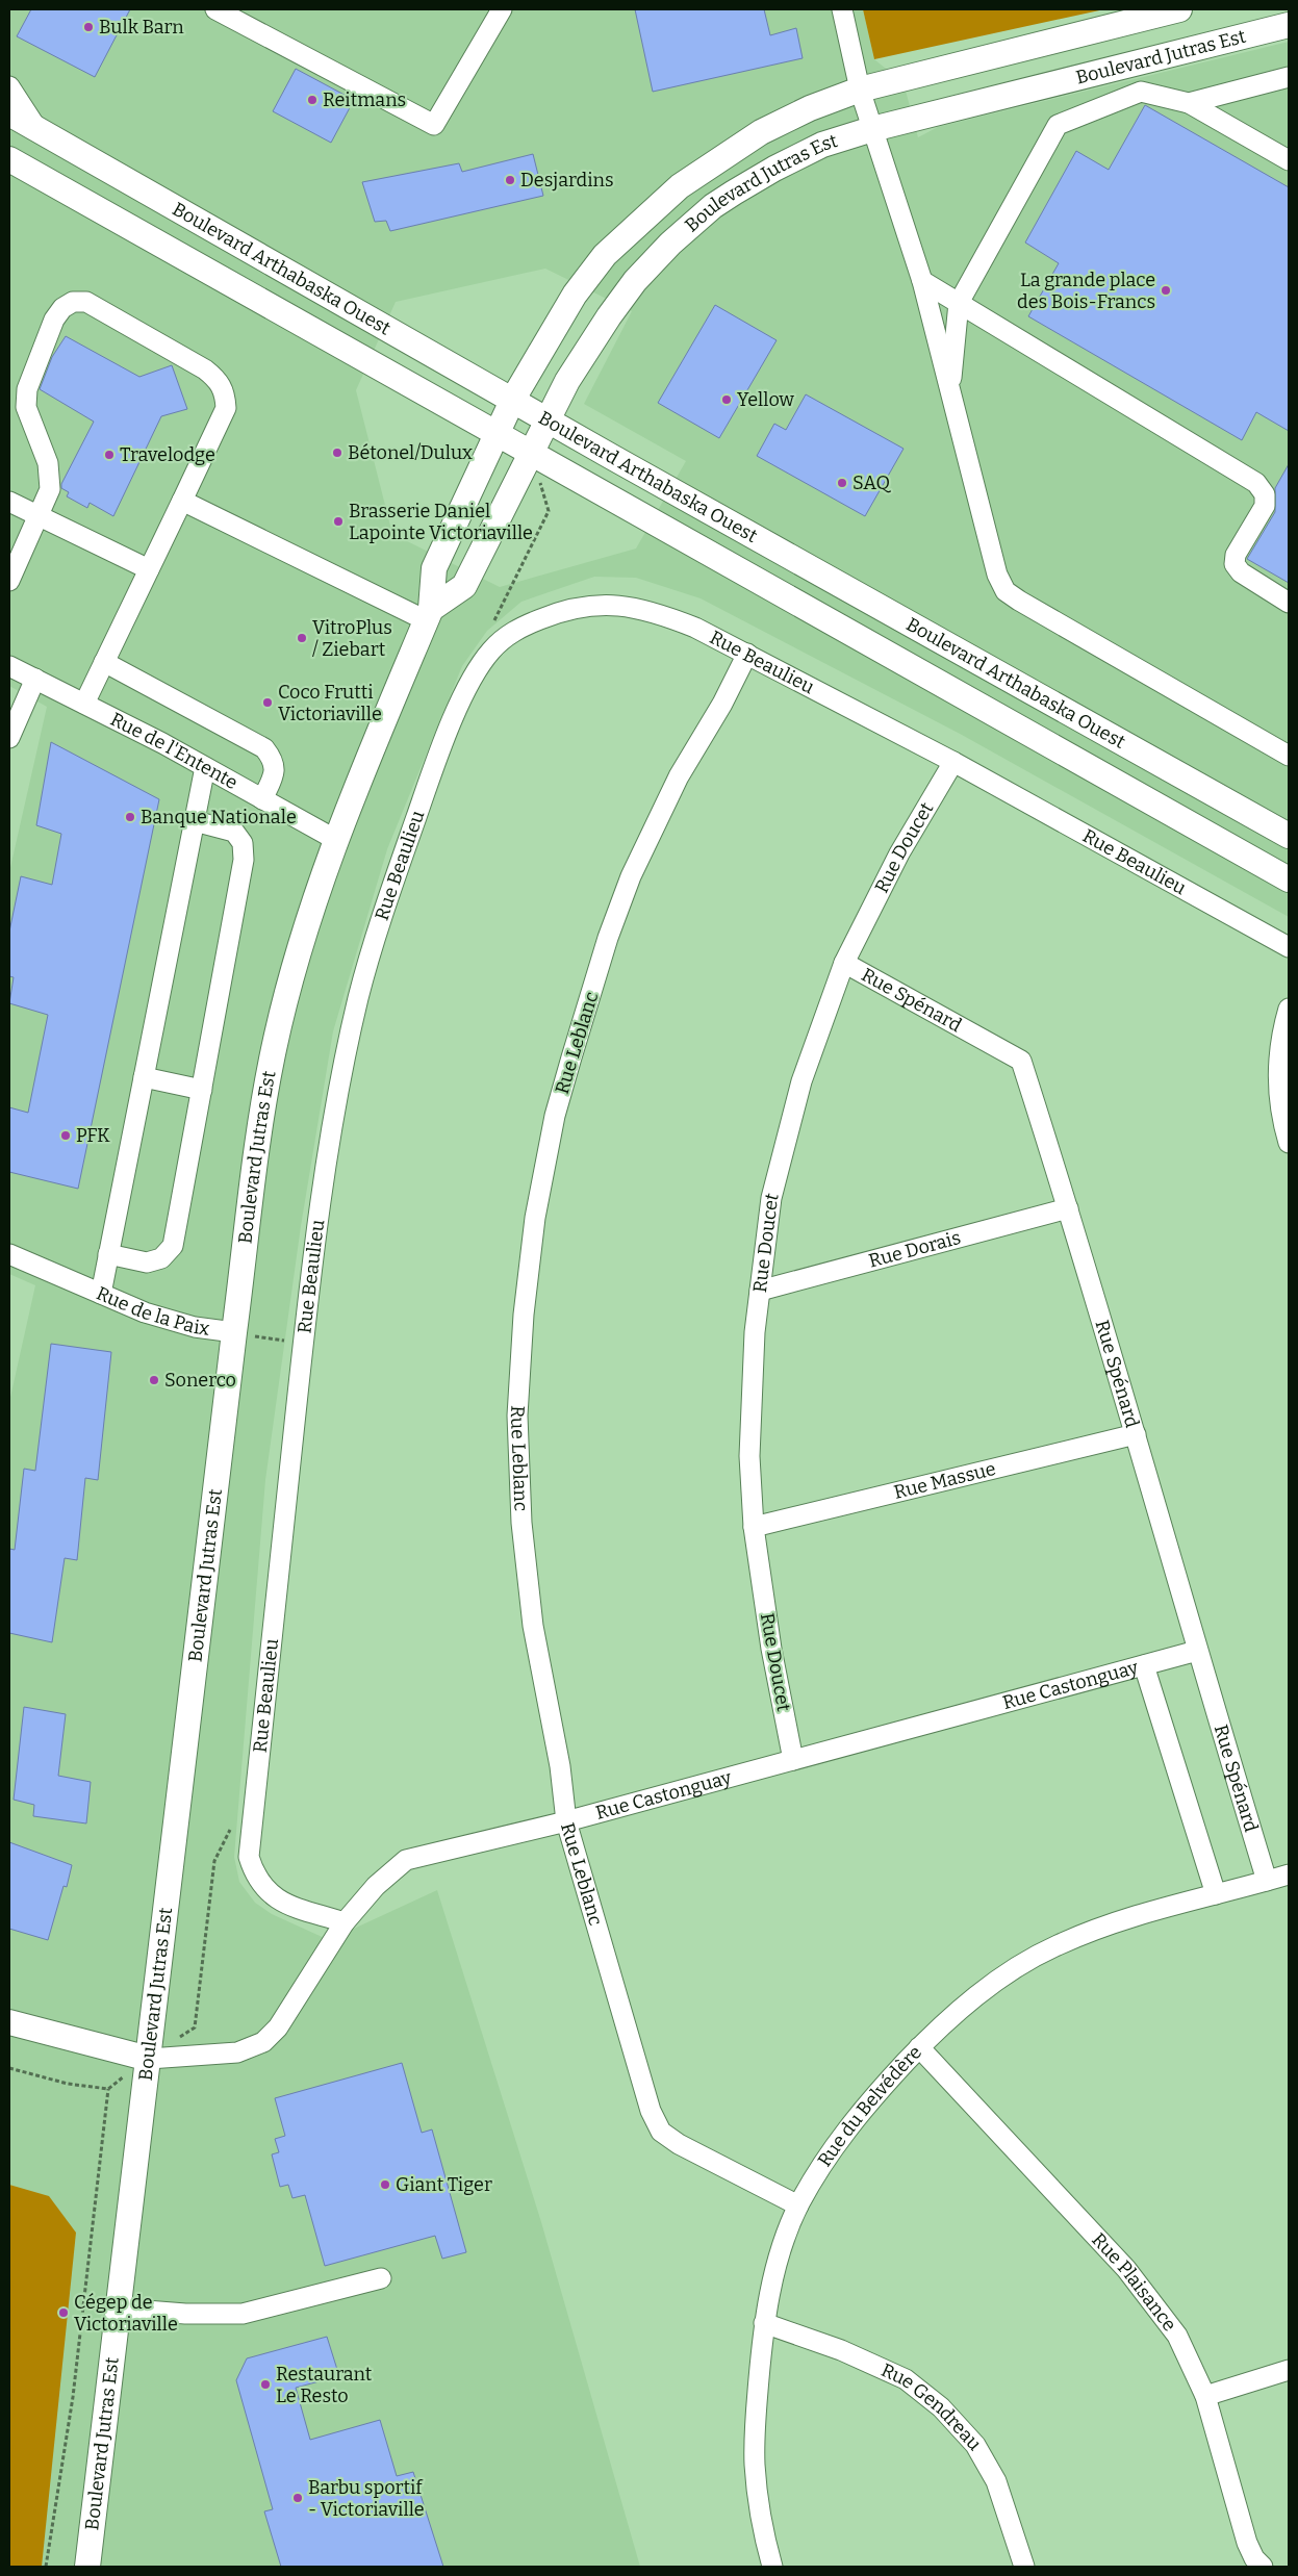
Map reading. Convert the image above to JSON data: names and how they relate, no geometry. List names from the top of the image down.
{
  "streets": {
    "main road": ["Boulevard Jutras Est", "Boulevard Arthabaska Ouest"],
    "street": [
      "Rue Beaulieu",
      "Rue de l'Entente",
      "Rue Doucet",
      "Rue Spénard",
      "Rue Leblanc",
      "Rue Dorais",
      "Rue de la Paix",
      "Rue Massue",
      "Rue Castonguay",
      "Rue du Belvédère",
      "Rue Plaisance",
      "Rue Gendreau"
    ]
  },
  "crossings": [
    ["Boulevard Jutras Est", "Boulevard Arthabaska Ouest"],
    ["Boulevard Jutras Est", "Rue de l'Entente"],
    ["Boulevard Jutras Est", "Rue de la Paix"],
    ["Boulevard Jutras Est", "Rue Castonguay"],
    ["Rue Beaulieu", "Rue Doucet"],
    ["Rue Beaulieu", "Rue Leblanc"],
    ["Rue Beaulieu", "Rue de la Paix"],
    ["Rue Beaulieu", "Rue Castonguay"],
    ["Rue Doucet", "Rue Spénard"],
    ["Rue Doucet", "Rue Dorais"],
    ["Rue Doucet", "Rue Massue"],
    ["Rue Doucet", "Rue Castonguay"],
    ["Rue Spénard", "Rue Dorais"],
    ["Rue Spénard", "Rue Massue"],
    ["Rue Spénard", "Rue Castonguay"],
    ["Rue Spénard", "Rue du Belvédère"],
    ["Rue Leblanc", "Rue Castonguay"],
    ["Rue Leblanc", "Rue du Belvédère"],
    ["Rue du Belvédère", "Rue Plaisance"],
    ["Rue du Belvédère", "Rue Gendreau"]
  ],
  "places": [
    "Bulk Barn",
    "Reitmans",
    "Desjardins",
    "La grande place des Bois-Francs",
    "Yellow",
    "Bétonel/Dulux",
    "Travelodge",
    "SAQ",
    "Brasserie Daniel Lapointe Victoriaville",
    "VitroPlus / Ziebart",
    "Coco Frutti Victoriaville",
    "Banque Nationale",
    "PFK",
    "Sonerco",
    "Giant Tiger",
    "Cégep de Victoriaville",
    "Restaurant Le Resto",
    "Barbu sportif - Victoriaville"
  ]
}
